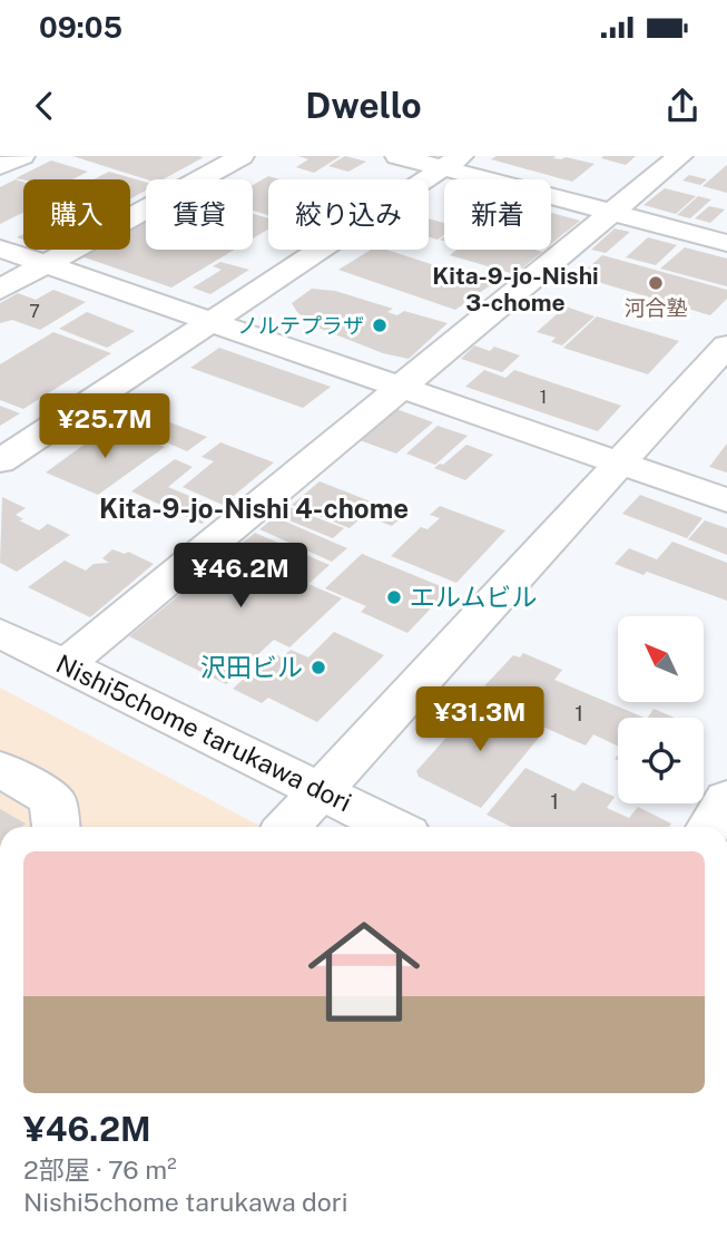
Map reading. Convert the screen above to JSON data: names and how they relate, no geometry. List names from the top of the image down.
{
  "streets": {
    "street": ["Nishi5chome tarukawa dori"]
  },
  "districts": ["Kita-9-jo-Nishi 3-chome", "Kita-9-jo-Nishi 4-chome"],
  "places": [
    "河合塾",
    "ノルテプラザ",
    "エルムビル",
    "沢田ビル"
  ],
  "house_numbers": [
    "7",
    "1",
    "1",
    "1"
  ],
  "north": "top left",
  "page": {
    "status": "09:05",
    "header": "Dwello",
    "chip": [
      "購入",
      "賃貸",
      "絞り込み",
      "新着"
    ],
    "price": ["¥25.7M", "¥46.2M", "¥31.3M"],
    "list": [
      {
        "name": "¥46.2M",
        "note": "2部屋 · 76 m² · Nishi5chome tarukawa dori"
      }
    ]
  }
}
